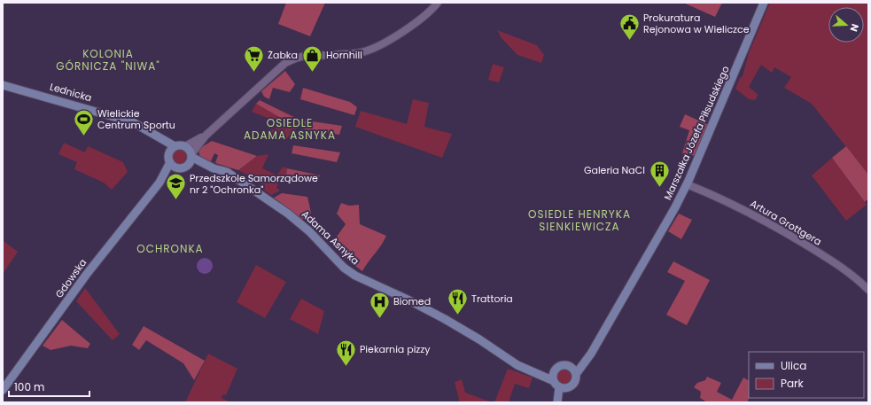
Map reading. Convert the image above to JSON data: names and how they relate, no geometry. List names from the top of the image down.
{
  "streets": {
    "main road": [
      "Lednicka",
      "Marszałka Józefa Piłsudskiego",
      "Adama Asnyka",
      "Gdowska"
    ],
    "street": ["Artura Grottgera"]
  },
  "crossings": [
    ["Lednicka", "Adama Asnyka"],
    ["Lednicka", "Gdowska"],
    ["Marszałka Józefa Piłsudskiego", "Artura Grottgera"],
    ["Marszałka Józefa Piłsudskiego", "Adama Asnyka"],
    ["Adama Asnyka", "Gdowska"]
  ],
  "districts": [
    "KOLONIA GÓRNICZA \"NIWA\"",
    "OSIEDLE ADAMA ASNYKA",
    "OSIEDLE HENRYKA SIENKIEWICZA",
    "OCHRONKA"
  ],
  "places": {
    "public building": ["Prokuratura Rejonowa w Wieliczce"],
    "supermarket": ["Żabka"],
    "shop": ["Hornhill"],
    "sports": ["Wielickie Centrum Sportu"],
    "building": ["Galeria NaCl"],
    "school or university": ["Przedszkole Samorządowe nr 2 \"Ochronka\""],
    "restaurant": ["Trattoria", "Piekarnia pizzy"],
    "hospital": ["Biomed"]
  },
  "legend": ["Ulica", "Park"],
  "scale_bar": "100 m",
  "north": "right"
}
